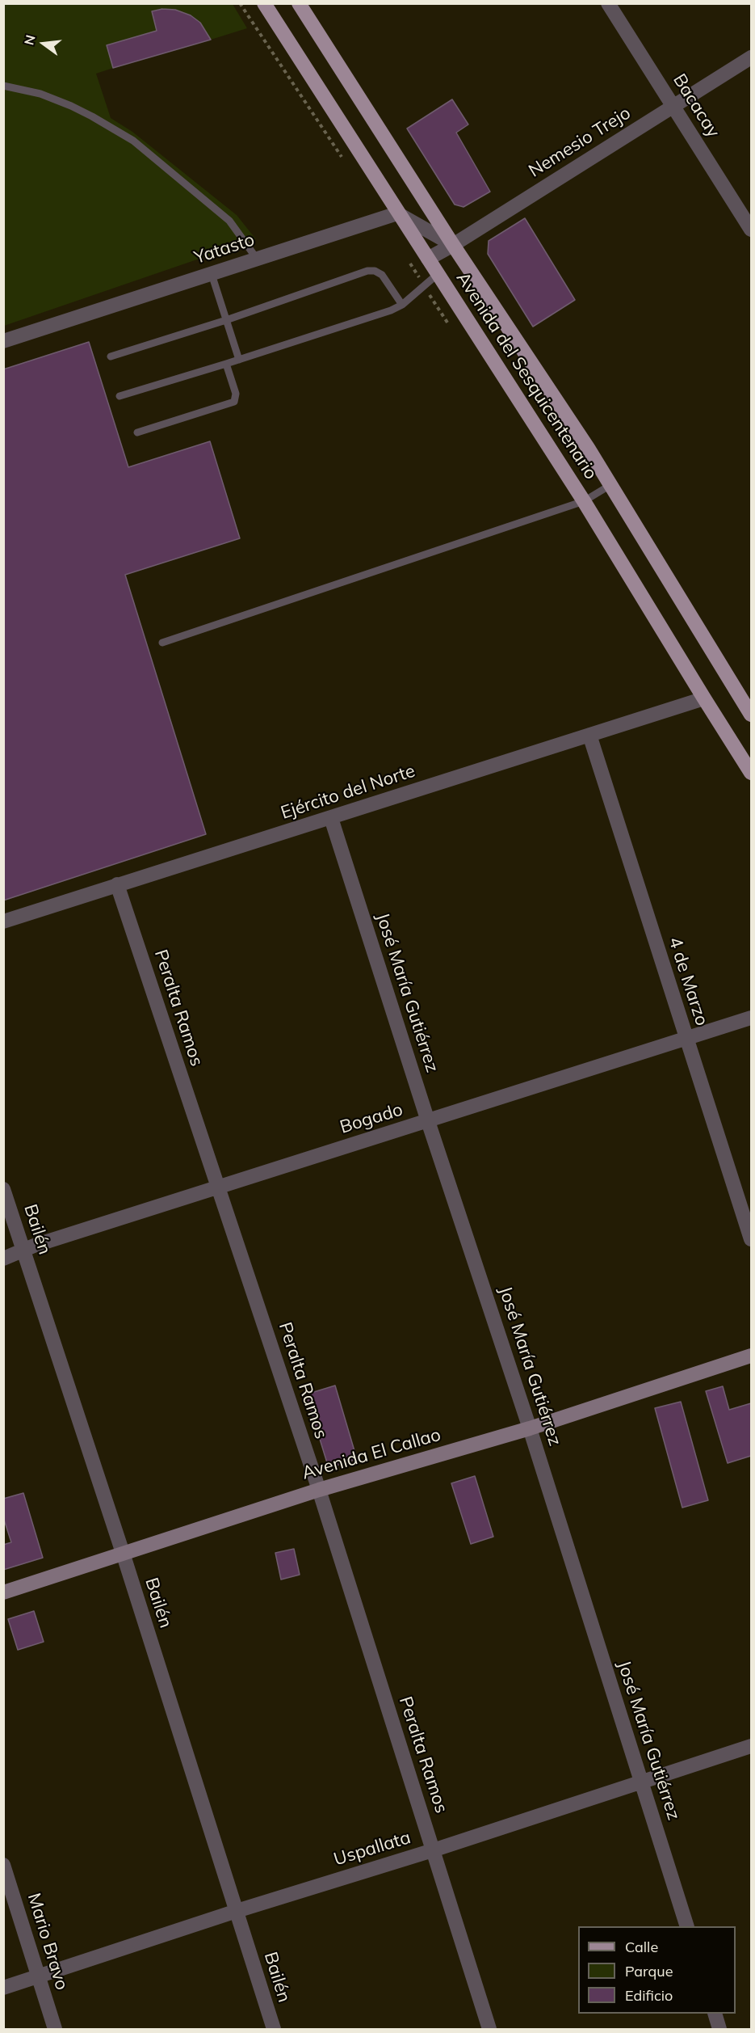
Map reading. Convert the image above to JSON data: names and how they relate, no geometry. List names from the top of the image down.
{
  "streets": {
    "main road": ["Avenida del Sesquicentenario"],
    "street": [
      "Bacacay",
      "Nemesio Trejo",
      "Yatasto",
      "Ejército del Norte",
      "4 de Marzo",
      "José María Gutiérrez",
      "Peralta Ramos",
      "Bogado",
      "Bailén",
      "Avenida El Callao",
      "Uspallata",
      "Mario Bravo"
    ]
  },
  "crossings": [
    ["Bacacay", "Nemesio Trejo"],
    ["Nemesio Trejo", "Avenida del Sesquicentenario"],
    ["Yatasto", "Avenida del Sesquicentenario"],
    ["Avenida del Sesquicentenario", "Ejército del Norte"],
    ["Ejército del Norte", "4 de Marzo"],
    ["Ejército del Norte", "José María Gutiérrez"],
    ["Ejército del Norte", "Peralta Ramos"],
    ["4 de Marzo", "Bogado"],
    ["José María Gutiérrez", "Bogado"],
    ["José María Gutiérrez", "Avenida El Callao"],
    ["José María Gutiérrez", "Uspallata"],
    ["Peralta Ramos", "Bogado"],
    ["Peralta Ramos", "Avenida El Callao"],
    ["Peralta Ramos", "Uspallata"],
    ["Bogado", "Bailén"],
    ["Bailén", "Avenida El Callao"],
    ["Bailén", "Uspallata"],
    ["Uspallata", "Mario Bravo"]
  ],
  "legend": ["Calle", "Parque", "Edificio"],
  "north": "left"
}
